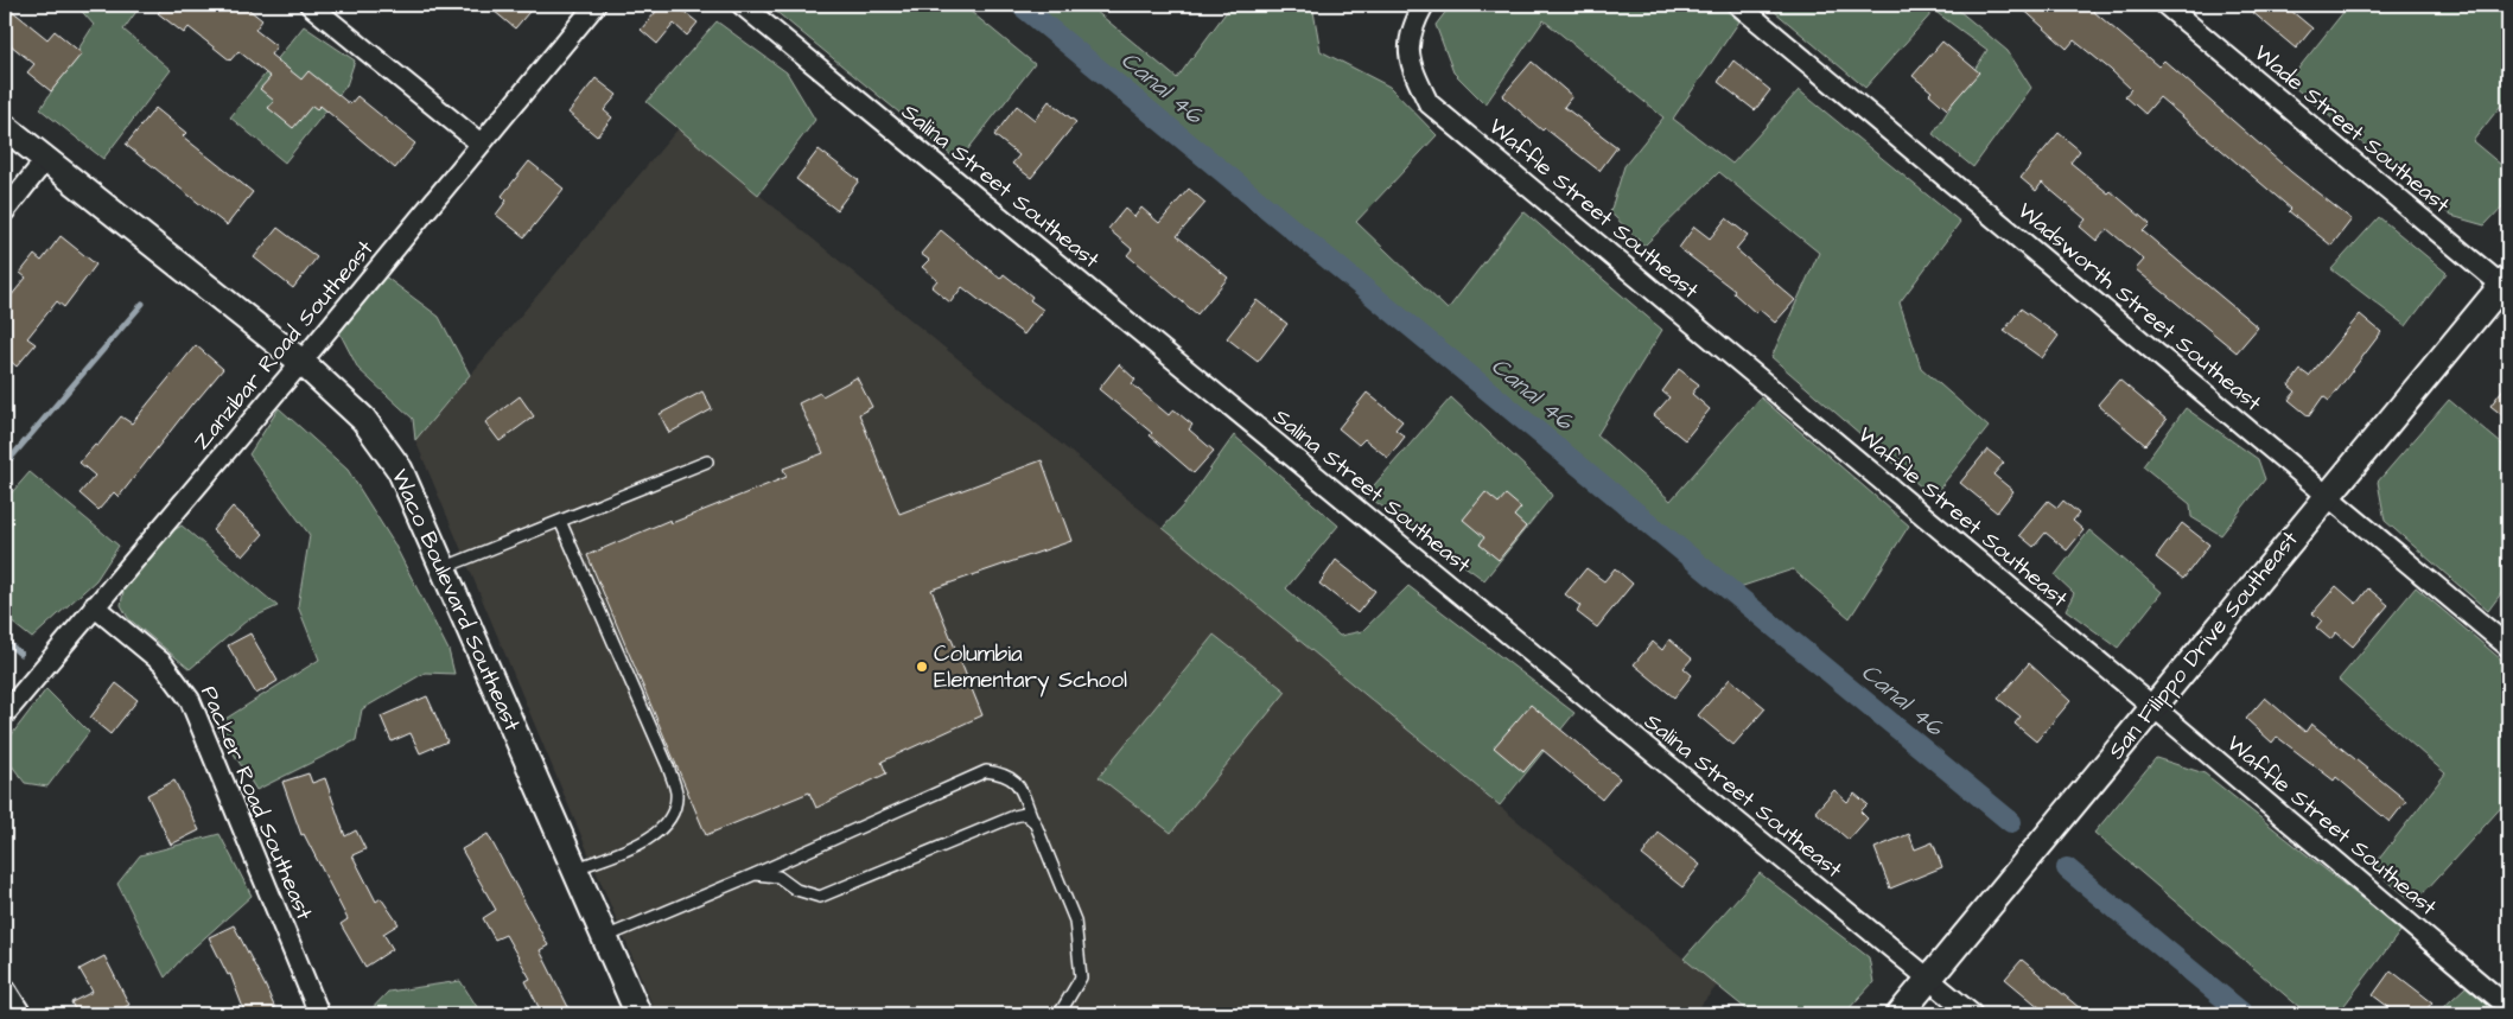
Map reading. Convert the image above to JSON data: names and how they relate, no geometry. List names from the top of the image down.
{
  "streets": {
    "street": [
      "Wade Street Southeast",
      "Salina Street Southeast",
      "Waffle Street Southeast",
      "Wadsworth Street Southeast",
      "Zanzibar Road Southeast",
      "Waco Boulevard Southeast",
      "San Filippo Drive Southeast",
      "Packer Road Southeast"
    ]
  },
  "crossings": [
    ["Wade Street Southeast", "San Filippo Drive Southeast"],
    ["Salina Street Southeast", "San Filippo Drive Southeast"],
    ["Waffle Street Southeast", "San Filippo Drive Southeast"],
    ["Wadsworth Street Southeast", "San Filippo Drive Southeast"],
    ["Zanzibar Road Southeast", "Waco Boulevard Southeast"],
    ["Zanzibar Road Southeast", "Packer Road Southeast"]
  ],
  "water": ["Canal 46"],
  "places": ["Columbia Elementary School"]
}
